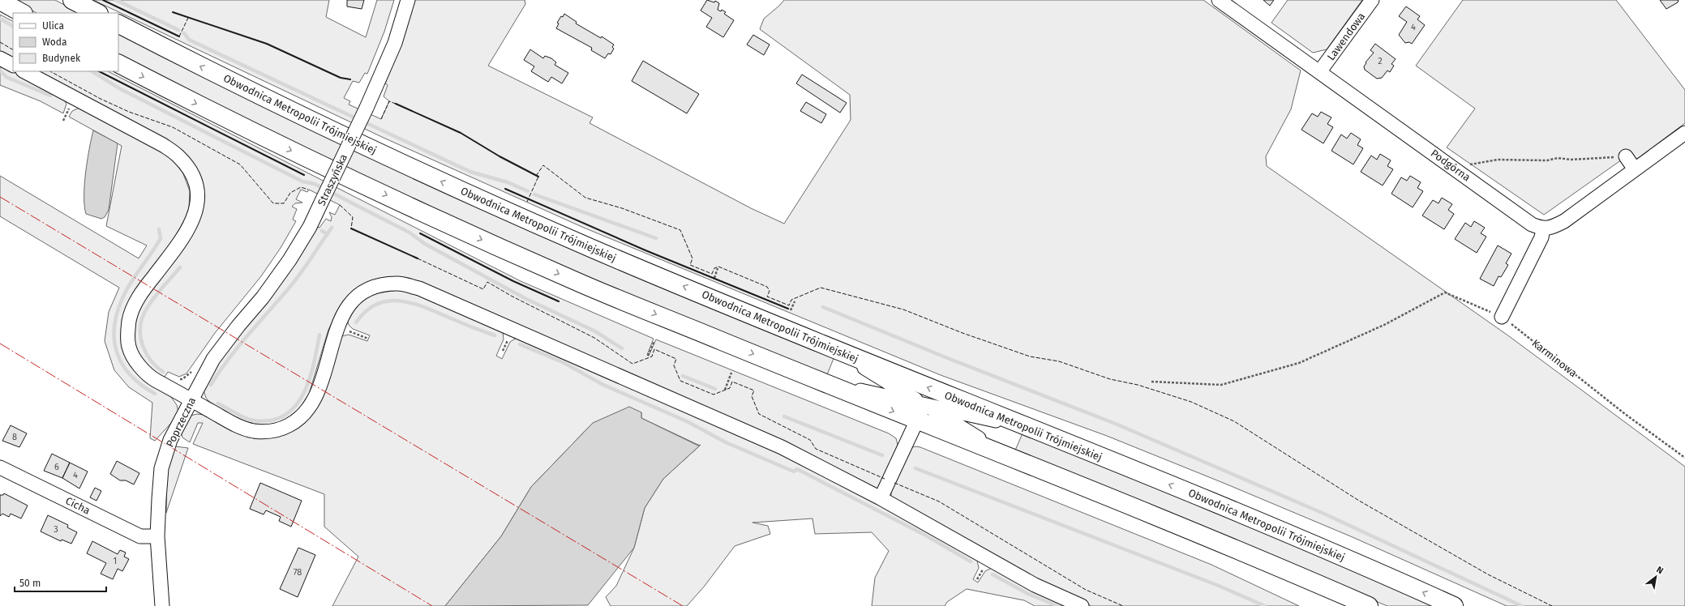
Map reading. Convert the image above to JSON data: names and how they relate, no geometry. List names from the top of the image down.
{
  "streets": {
    "highway": ["Obwodnica Metropolii Trójmiejskiej"],
    "street": [
      "Lawendowa",
      "Podgórna",
      "Straszyńska",
      "Poprzeczna",
      "Cicha"
    ],
    "path": ["Karminowa"]
  },
  "crossings": [
    ["Lawendowa", "Podgórna"],
    ["Straszyńska", "Poprzeczna"],
    ["Poprzeczna", "Cicha"]
  ],
  "house_numbers": [
    "4",
    "2",
    "8",
    "6",
    "4",
    "3",
    "1",
    "78"
  ],
  "legend": ["Ulica", "Woda", "Budynek"],
  "scale_bar": "50 m",
  "north": "top right"
}
